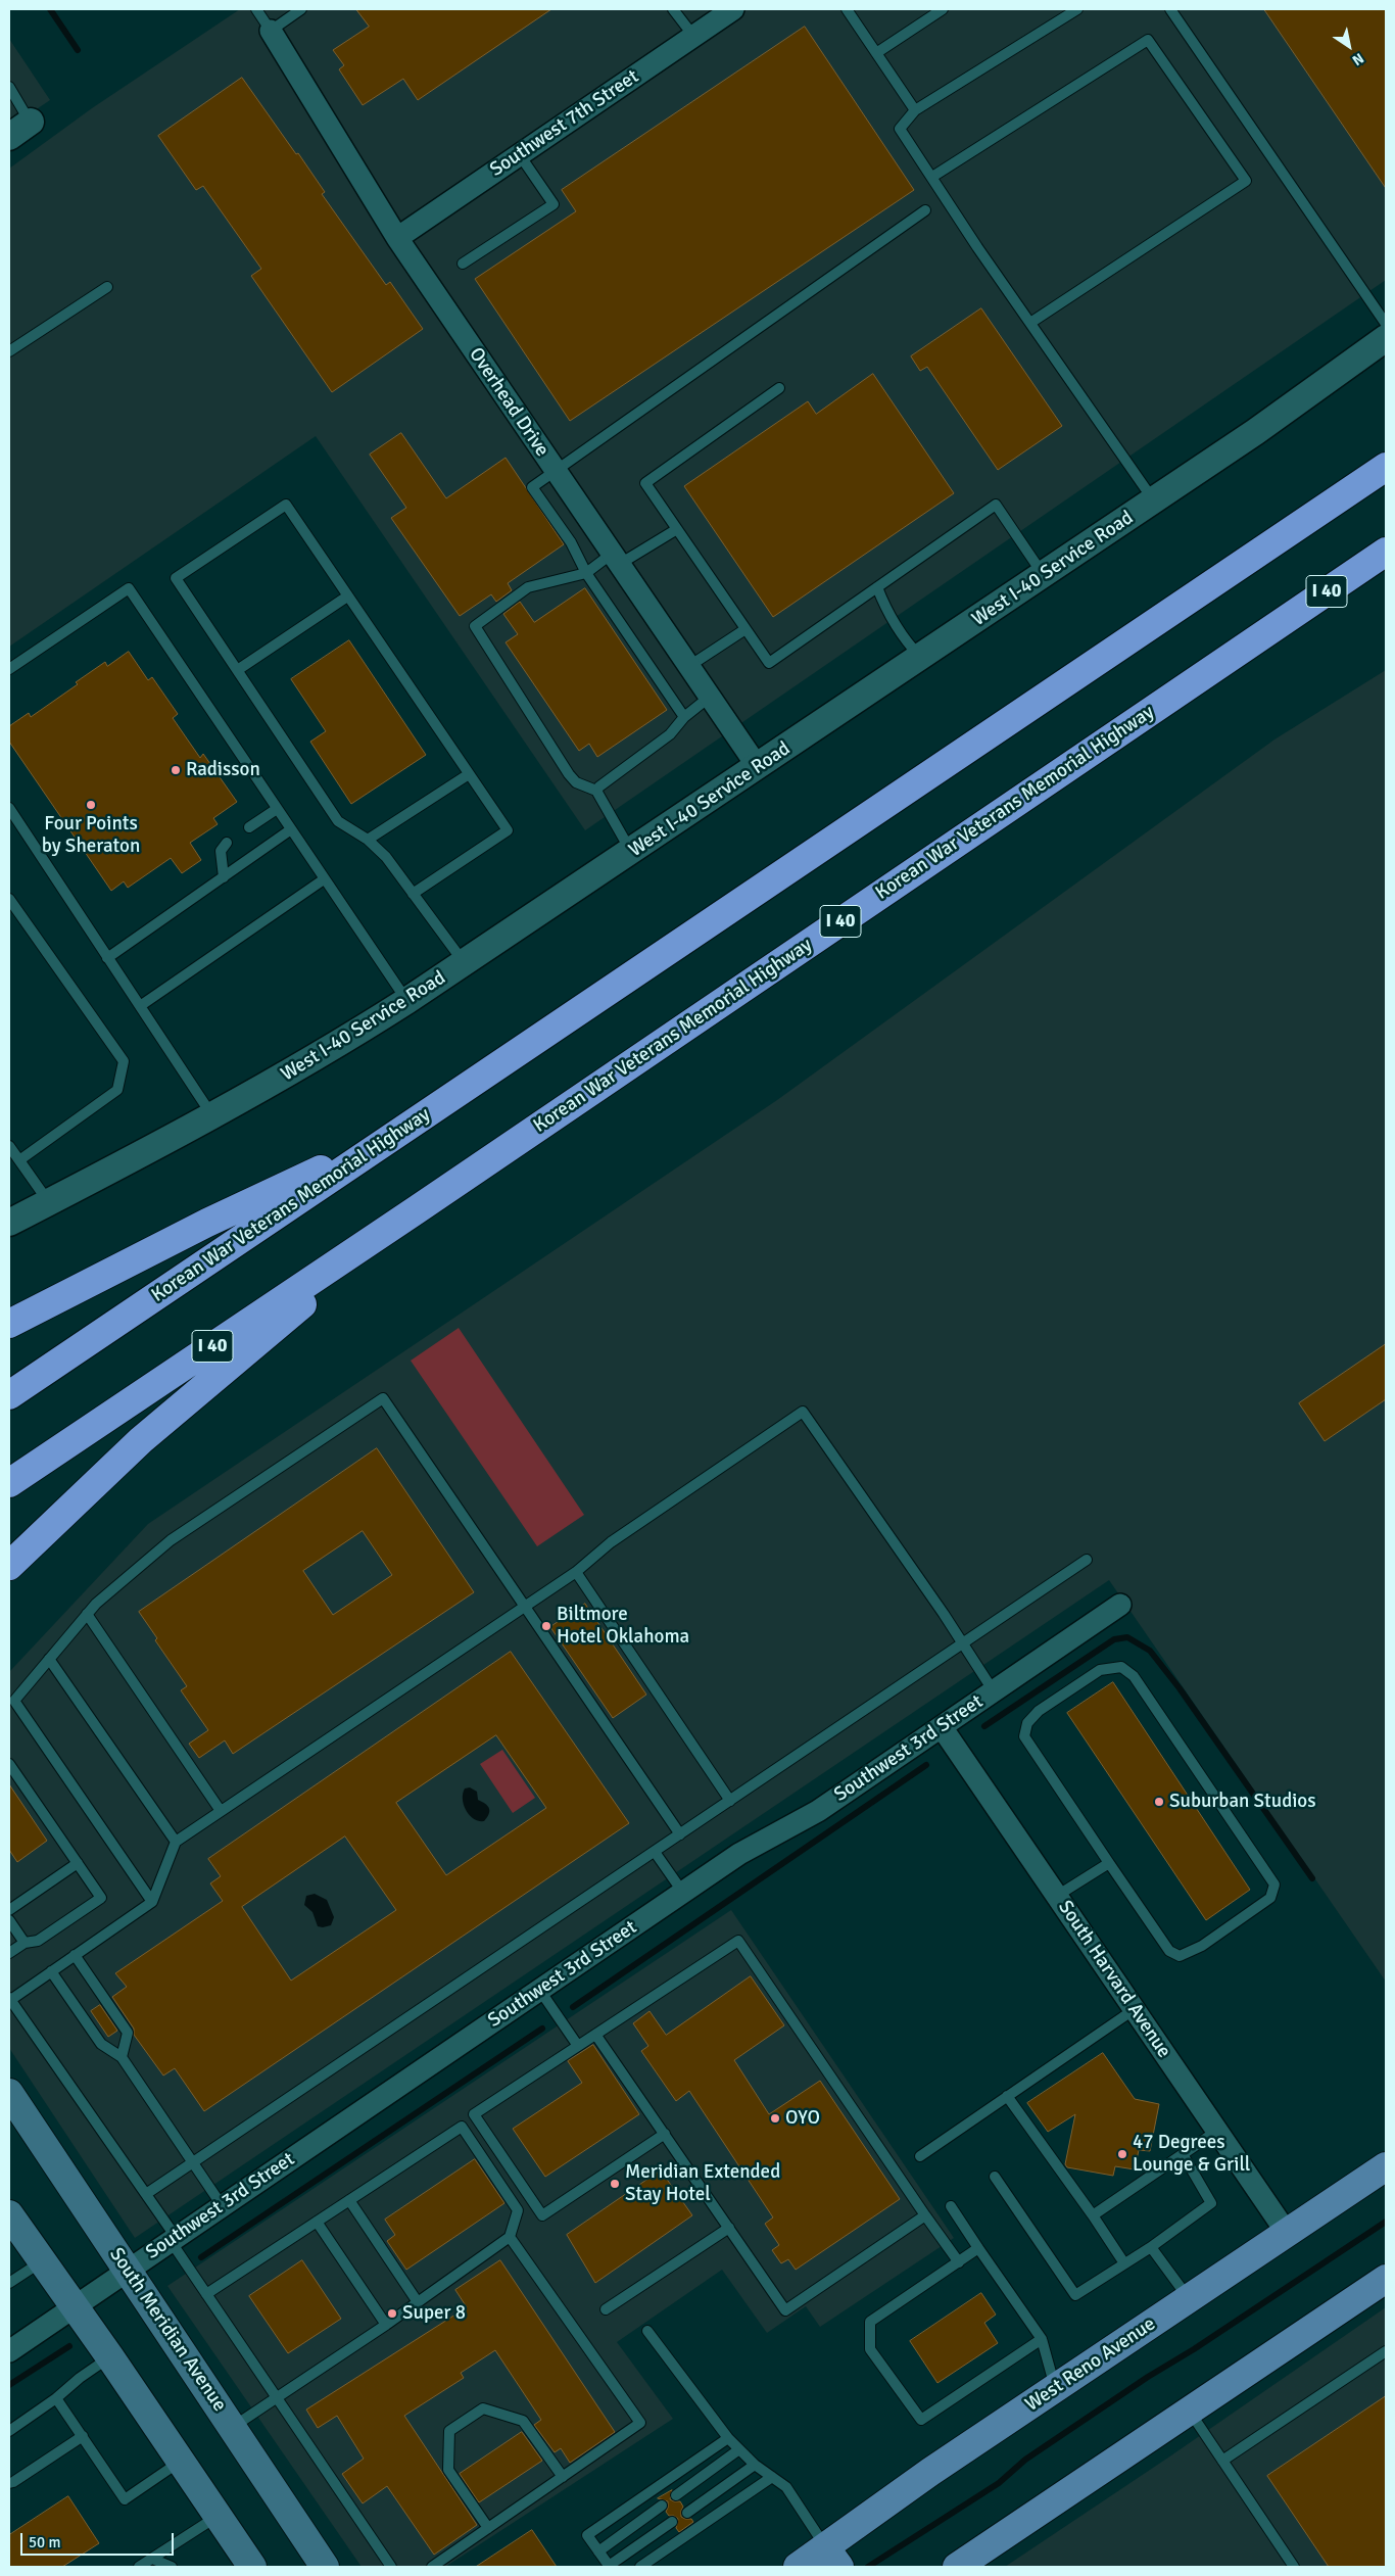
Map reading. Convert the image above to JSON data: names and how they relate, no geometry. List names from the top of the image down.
{
  "streets": {
    "highway": ["I 40", "Korean War Veterans Memorial Highway"],
    "main road": ["South Meridian Avenue", "West Reno Avenue"],
    "street": [
      "Southwest 7th Street",
      "Overhead Drive",
      "West I-40 Service Road",
      "Southwest 3rd Street",
      "South Harvard Avenue"
    ]
  },
  "crossings": [
    ["Southwest 7th Street", "Overhead Drive"],
    ["Overhead Drive", "West I-40 Service Road"],
    ["Southwest 3rd Street", "South Harvard Avenue"],
    ["Southwest 3rd Street", "South Meridian Avenue"],
    ["South Harvard Avenue", "West Reno Avenue"]
  ],
  "places": [
    "Radisson",
    "Four Points by Sheraton",
    "Biltmore Hotel Oklahoma",
    "Suburban Studios",
    "OYO",
    "47 Degrees Lounge & Grill",
    "Meridian Extended Stay Hotel",
    "Super 8"
  ],
  "scale_bar": "50 m",
  "north": "bottom right"
}
